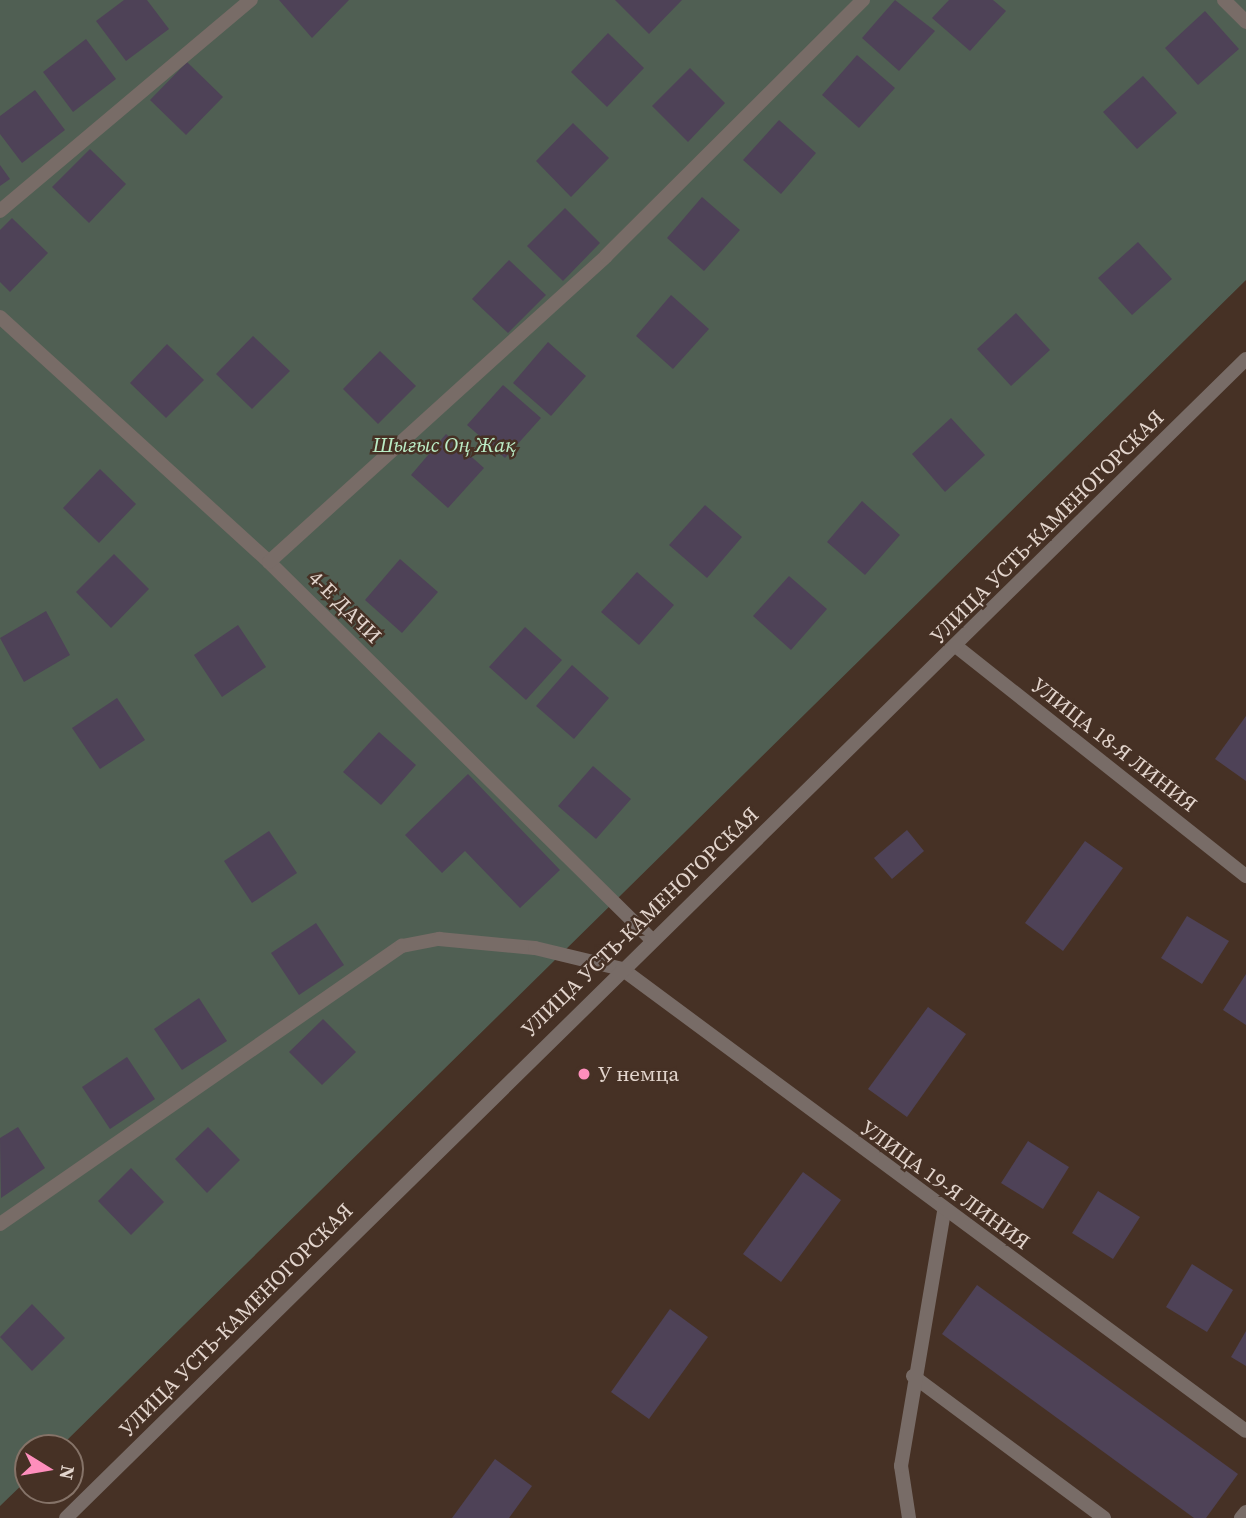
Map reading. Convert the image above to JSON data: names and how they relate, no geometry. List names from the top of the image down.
{
  "streets": {
    "street": [
      "УЛИЦА УСТЬ-КАМЕНОГОРСКАЯ",
      "4-Е ДАЧИ",
      "УЛИЦА 18-Я ЛИНИЯ",
      "УЛИЦА 19-Я ЛИНИЯ"
    ]
  },
  "crossings": [
    ["УЛИЦА УСТЬ-КАМЕНОГОРСКАЯ", "4-Е ДАЧИ"],
    ["УЛИЦА УСТЬ-КАМЕНОГОРСКАЯ", "УЛИЦА 18-Я ЛИНИЯ"],
    ["УЛИЦА УСТЬ-КАМЕНОГОРСКАЯ", "УЛИЦА 19-Я ЛИНИЯ"]
  ],
  "parks": ["Шығыс Оң Жақ"],
  "places": ["У немца"],
  "north": "right"
}
